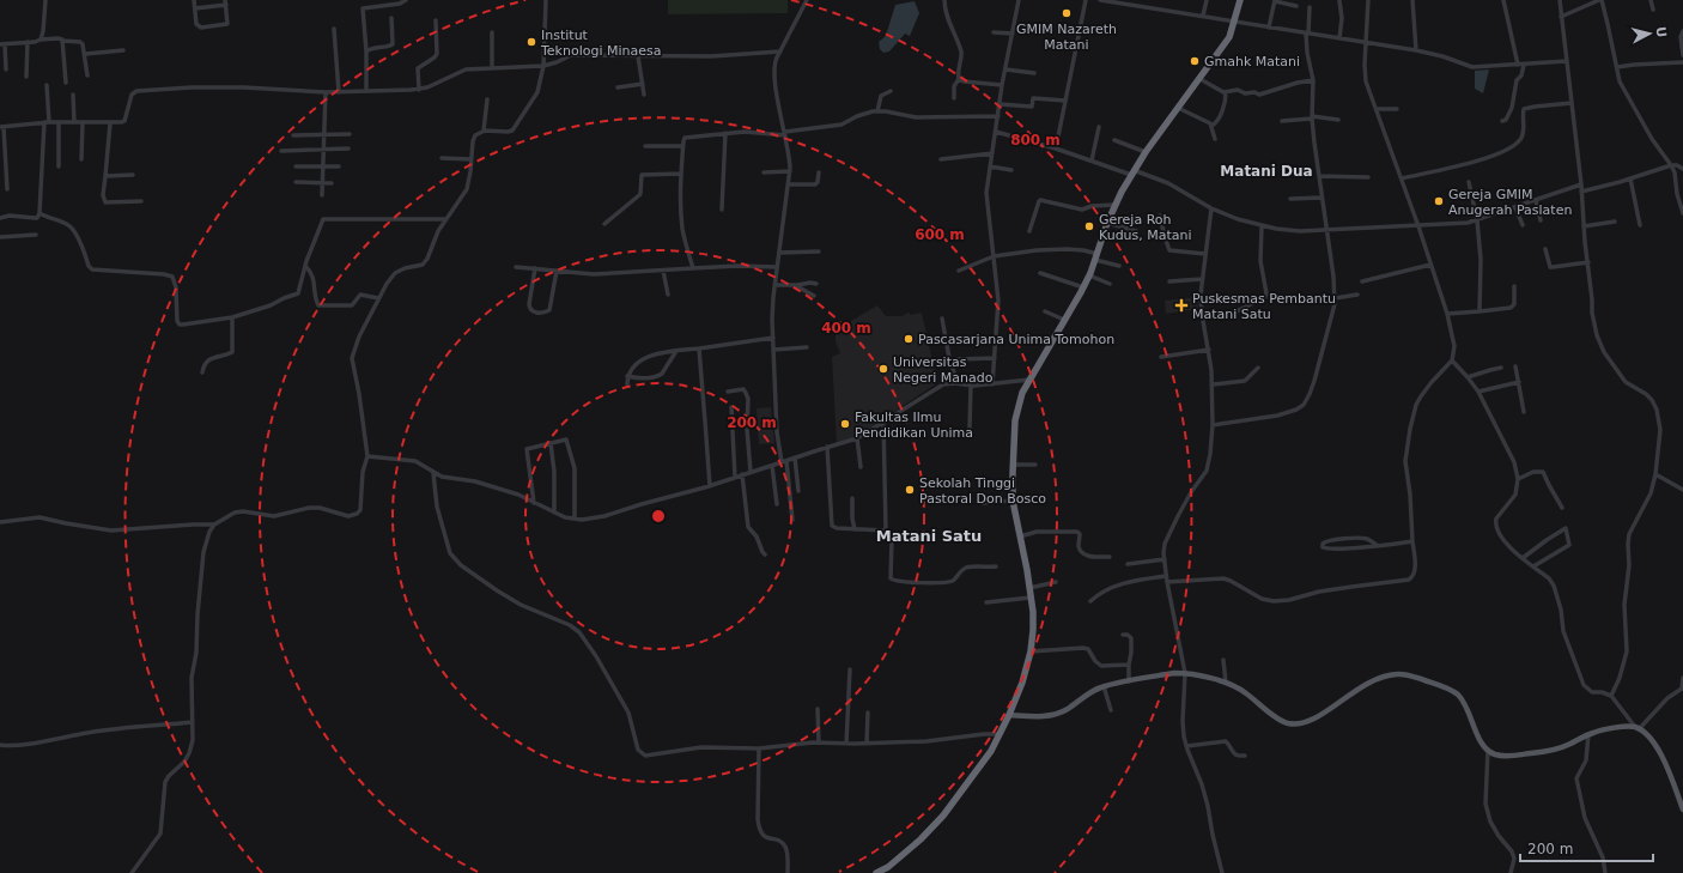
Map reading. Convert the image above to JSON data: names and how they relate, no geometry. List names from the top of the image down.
{
  "districts": ["Matani Dua", "Matani Satu"],
  "places": {
    "other": [
      "GMIM Nazareth Matani",
      "Institut Teknologi Minaesa",
      "Gmahk Matani",
      "Gereja GMIM Anugerah Paslaten",
      "Gereja Roh Kudus, Matani",
      "Pascasarjana Unima Tomohon",
      "Universitas Negeri Manado",
      "Fakultas Ilmu Pendidikan Unima",
      "Sekolah Tinggi Pastoral Don Bosco"
    ],
    "health": ["Puskesmas Pembantu Matani Satu"]
  },
  "scale_bar": "200 m",
  "north": "right",
  "rings": [
    "800 m",
    "600 m",
    "400 m",
    "200 m"
  ]
}
